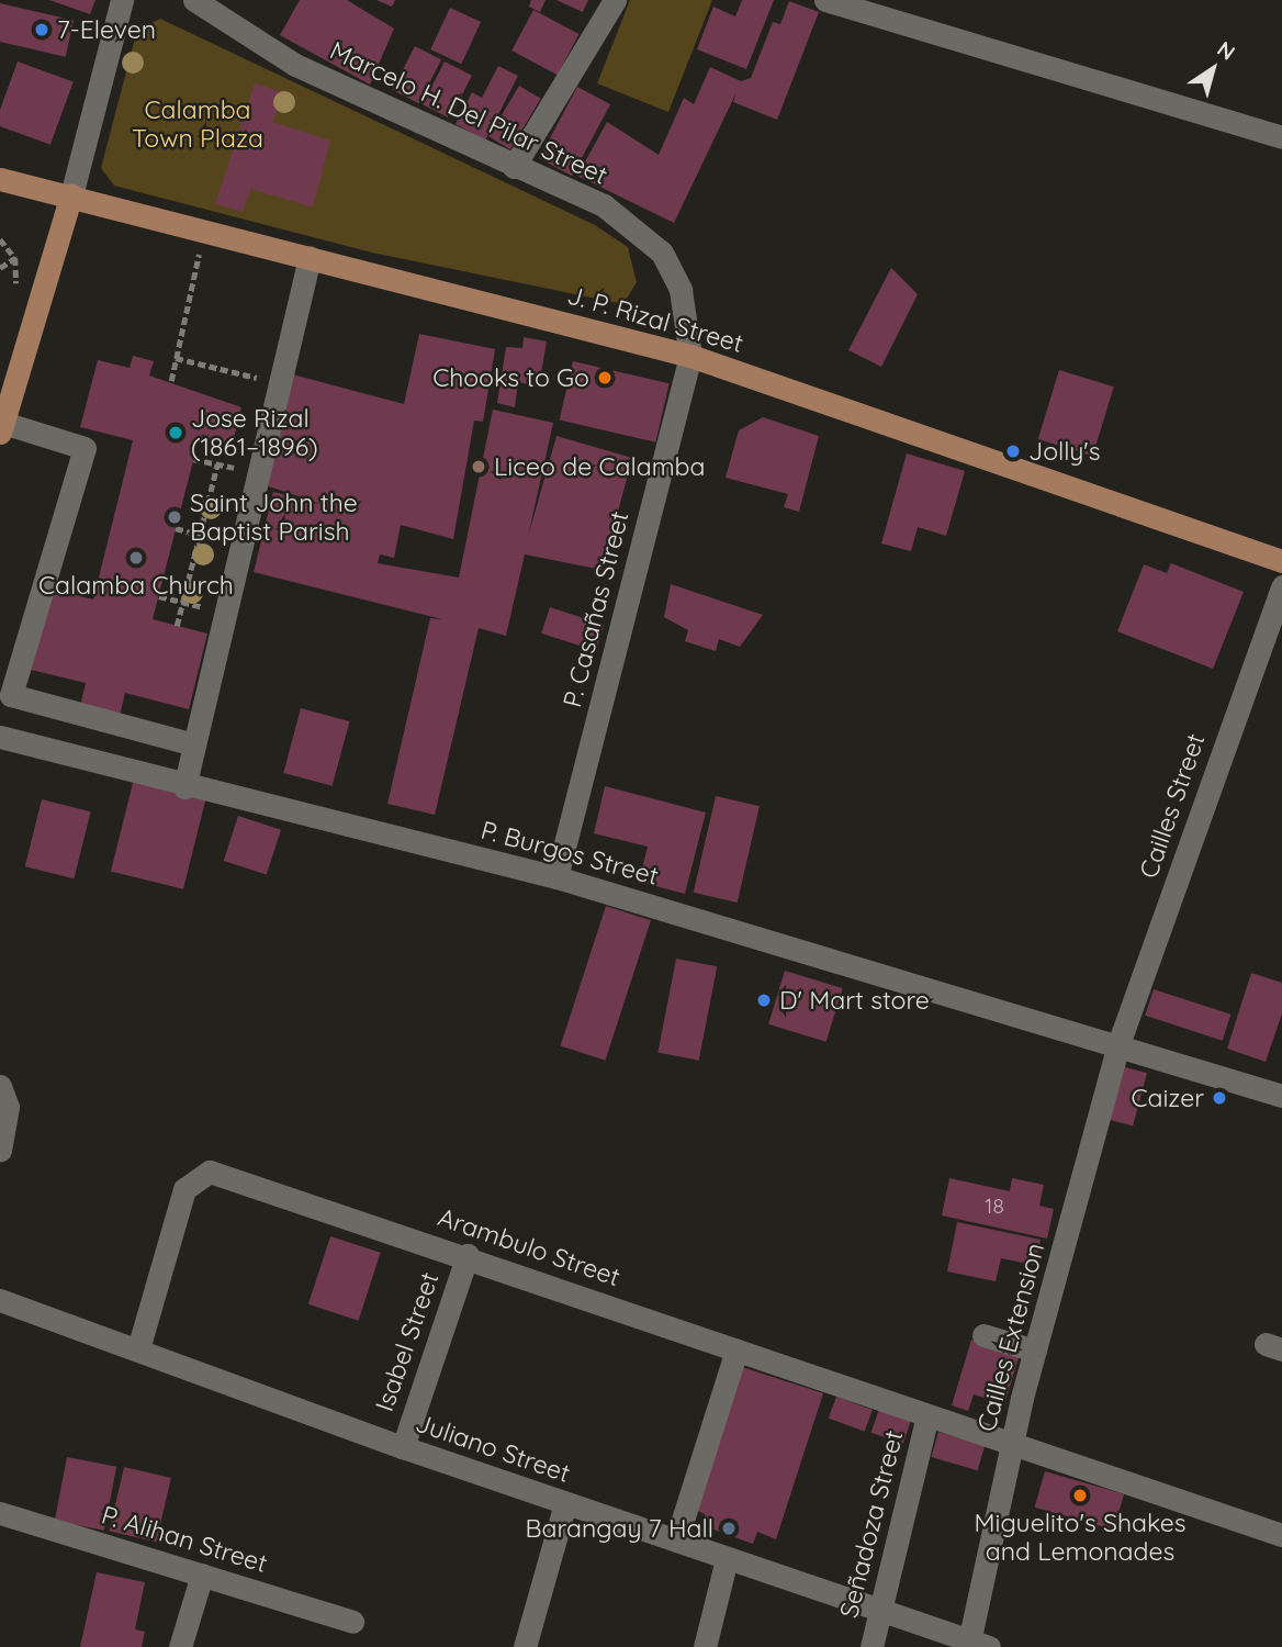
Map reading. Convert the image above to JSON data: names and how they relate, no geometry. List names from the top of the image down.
{
  "streets": {
    "main road": ["J. P. Rizal Street"],
    "street": [
      "Marcelo H. Del Pilar Street",
      "P. Casañas Street",
      "Cailles Street",
      "P. Burgos Street",
      "Arambulo Street",
      "Cailles Extension",
      "Isabel Street",
      "Juliano Street",
      "Señadoza Street",
      "P. Alihan Street"
    ]
  },
  "crossings": [
    ["Marcelo H. Del Pilar Street", "J. P. Rizal Street"],
    ["Marcelo H. Del Pilar Street", "P. Casañas Street"],
    ["J. P. Rizal Street", "P. Casañas Street"],
    ["P. Casañas Street", "P. Burgos Street"],
    ["Cailles Street", "P. Burgos Street"],
    ["Cailles Street", "Cailles Extension"],
    ["P. Burgos Street", "Cailles Extension"],
    ["Arambulo Street", "Cailles Extension"],
    ["Arambulo Street", "Isabel Street"],
    ["Arambulo Street", "Juliano Street"],
    ["Arambulo Street", "Señadoza Street"],
    ["Cailles Extension", "Juliano Street"],
    ["Isabel Street", "Juliano Street"],
    ["Juliano Street", "Señadoza Street"]
  ],
  "parks": ["Calamba Town Plaza"],
  "places": [
    "7-Eleven",
    "Chooks to Go",
    "Jose Rizal (1861–1896)",
    "Jolly's",
    "Liceo de Calamba",
    "Saint John the Baptist Parish",
    "Calamba Church",
    "D' Mart store",
    "Caizer",
    "Miguelito's Shakes and Lemonades",
    "Barangay 7 Hall"
  ],
  "house_numbers": ["18"],
  "north": "top right"
}
